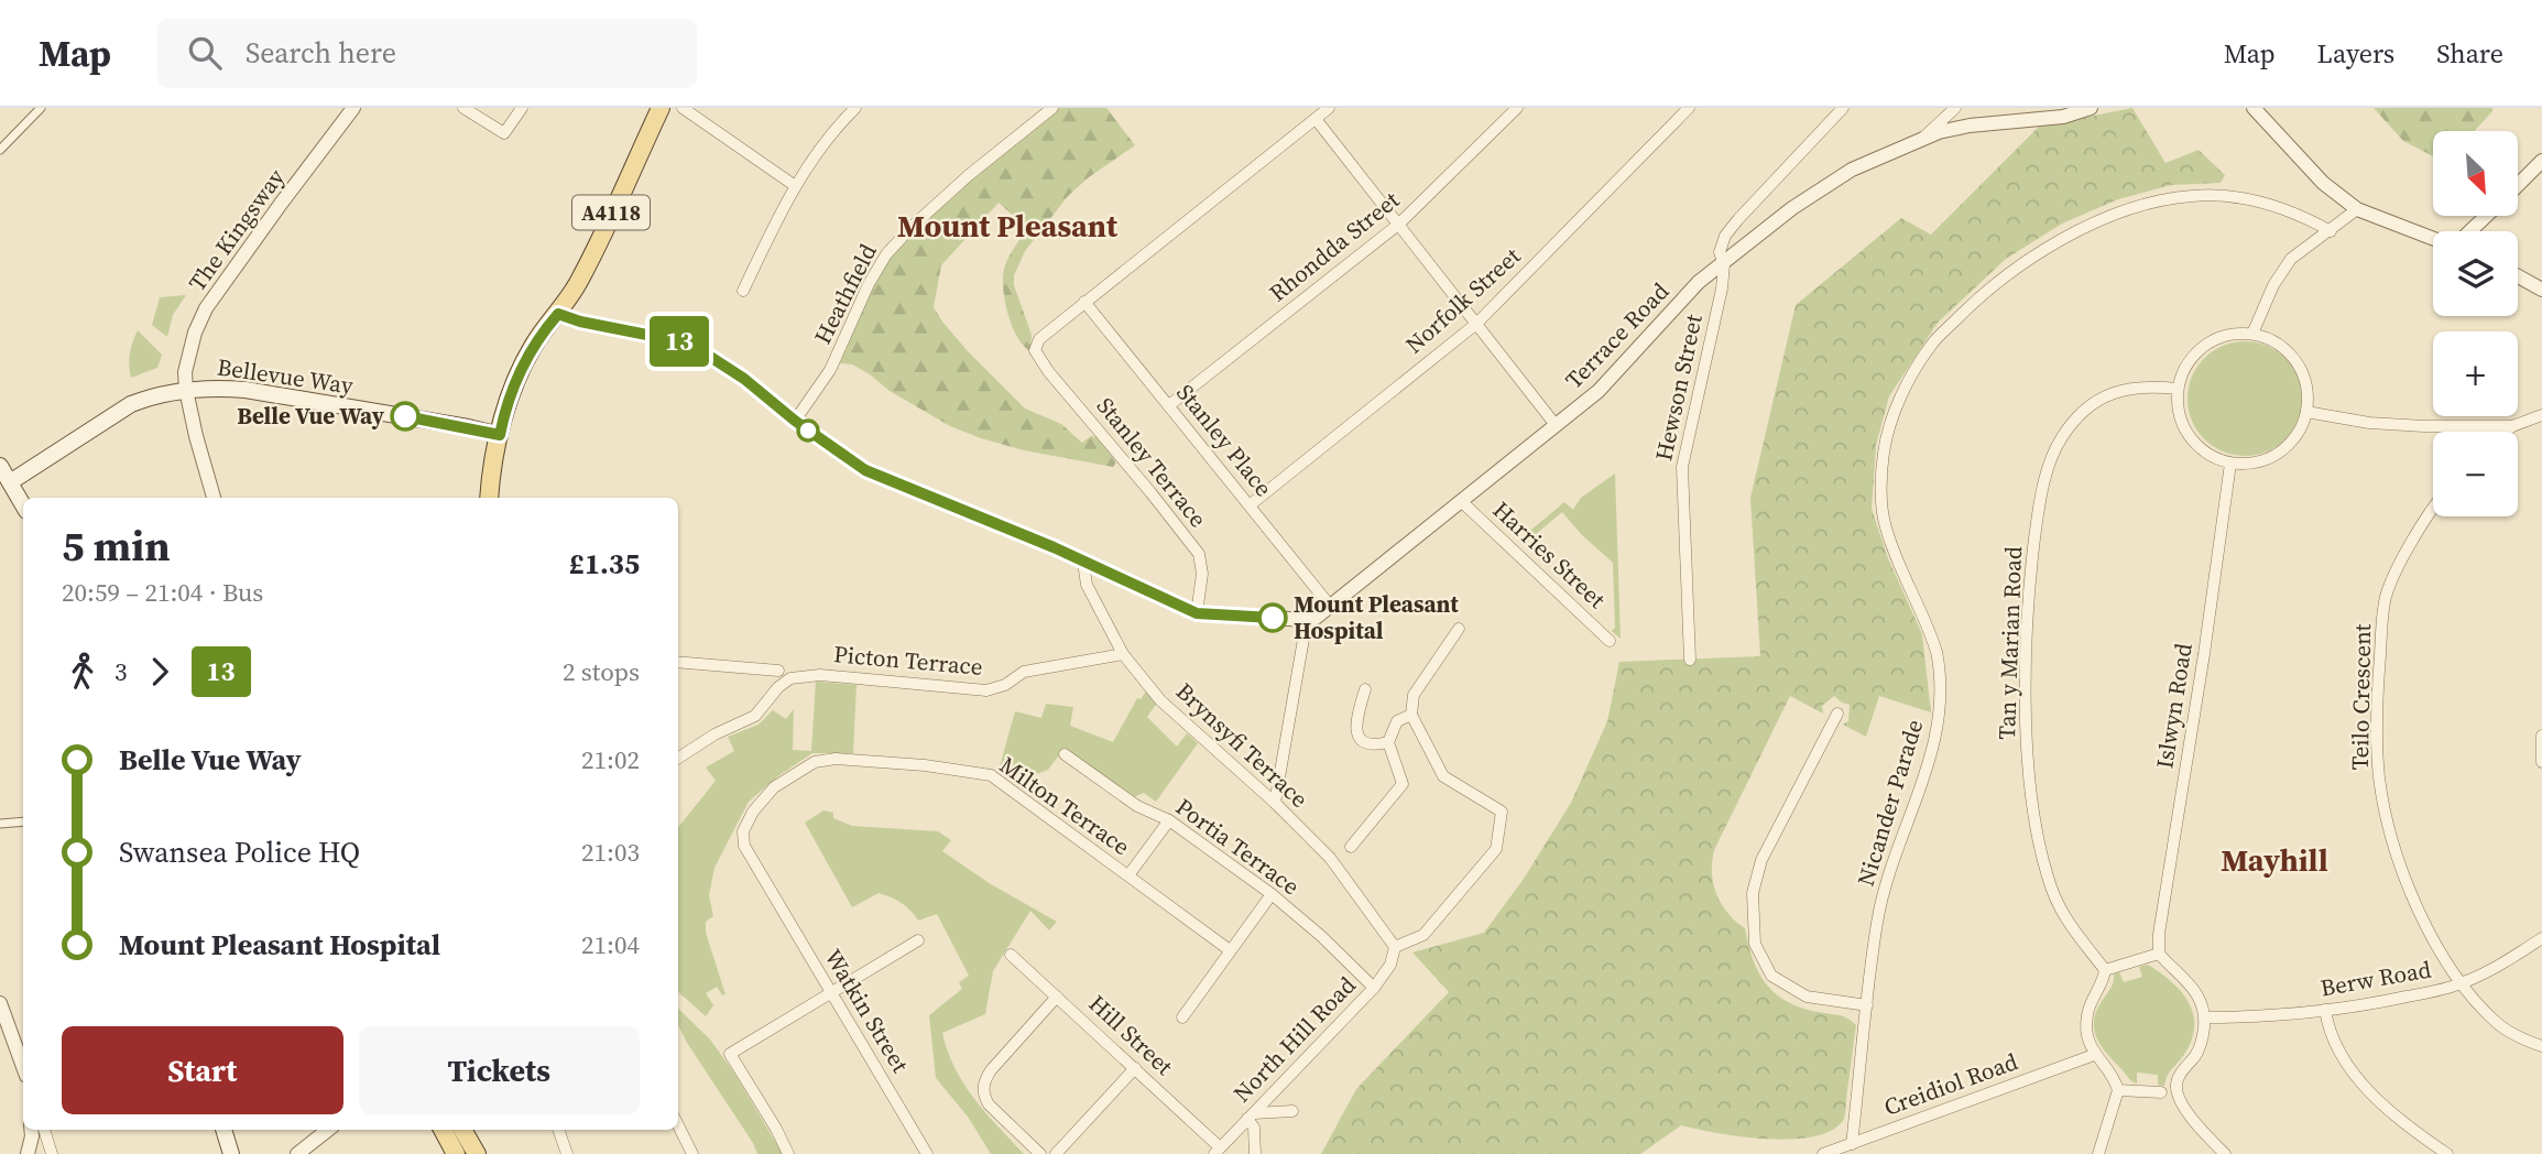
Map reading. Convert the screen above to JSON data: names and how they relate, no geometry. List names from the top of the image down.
{
  "streets": {
    "main road": ["A4118", "Bellevue Way"],
    "street": [
      "The Kingsway",
      "Rhondda Street",
      "Heathfield",
      "Norfolk Street",
      "Terrace Road",
      "Hewson Street",
      "Stanley Place",
      "Stanley Terrace",
      "Harries Street",
      "Tan y Marian Road",
      "Picton Terrace",
      "Teilo Crescent",
      "Islwyn Road",
      "Brynsyfi Terrace",
      "Nicander Parade",
      "Milton Terrace",
      "Portia Terrace",
      "Berw Road",
      "Watkin Street",
      "Hill Street",
      "North Hill Road",
      "Creidiol Road"
    ]
  },
  "crossings": [
    ["A4118", "Bellevue Way"],
    ["The Kingsway", "Bellevue Way"],
    ["Rhondda Street", "Stanley Place"],
    ["Norfolk Street", "Stanley Place"],
    ["Terrace Road", "Hewson Street"],
    ["Terrace Road", "Stanley Place"],
    ["Terrace Road", "Harries Street"],
    ["Stanley Place", "Stanley Terrace"],
    ["Tan y Marian Road", "Islwyn Road"],
    ["Picton Terrace", "Brynsyfi Terrace"],
    ["Teilo Crescent", "Berw Road"],
    ["Brynsyfi Terrace", "North Hill Road"],
    ["Nicander Parade", "Creidiol Road"],
    ["Milton Terrace", "Watkin Street"],
    ["Portia Terrace", "North Hill Road"],
    ["Hill Street", "North Hill Road"]
  ],
  "districts": ["Mount Pleasant", "Mayhill"],
  "places": ["Belle Vue Way", "Mount Pleasant Hospital"],
  "lines": ["bus line 13"],
  "north": "bottom right",
  "page": {
    "header": "Map",
    "search": "Search here",
    "nav": ["Map", "Layers", "Share"],
    "on_map": "13",
    "map_buttons": ["+", "−"],
    "heading": ["5 min", "20:59 – 21:04 · Bus", "£1.35"],
    "legs": ["3", "13", "2 stops"],
    "list": [
      {
        "name": "Belle Vue Way",
        "value": "21:02"
      },
      {
        "name": "Swansea Police HQ",
        "value": "21:03"
      },
      {
        "name": "Mount Pleasant Hospital",
        "value": "21:04"
      }
    ],
    "buttons": ["Start", "Tickets"]
  }
}
